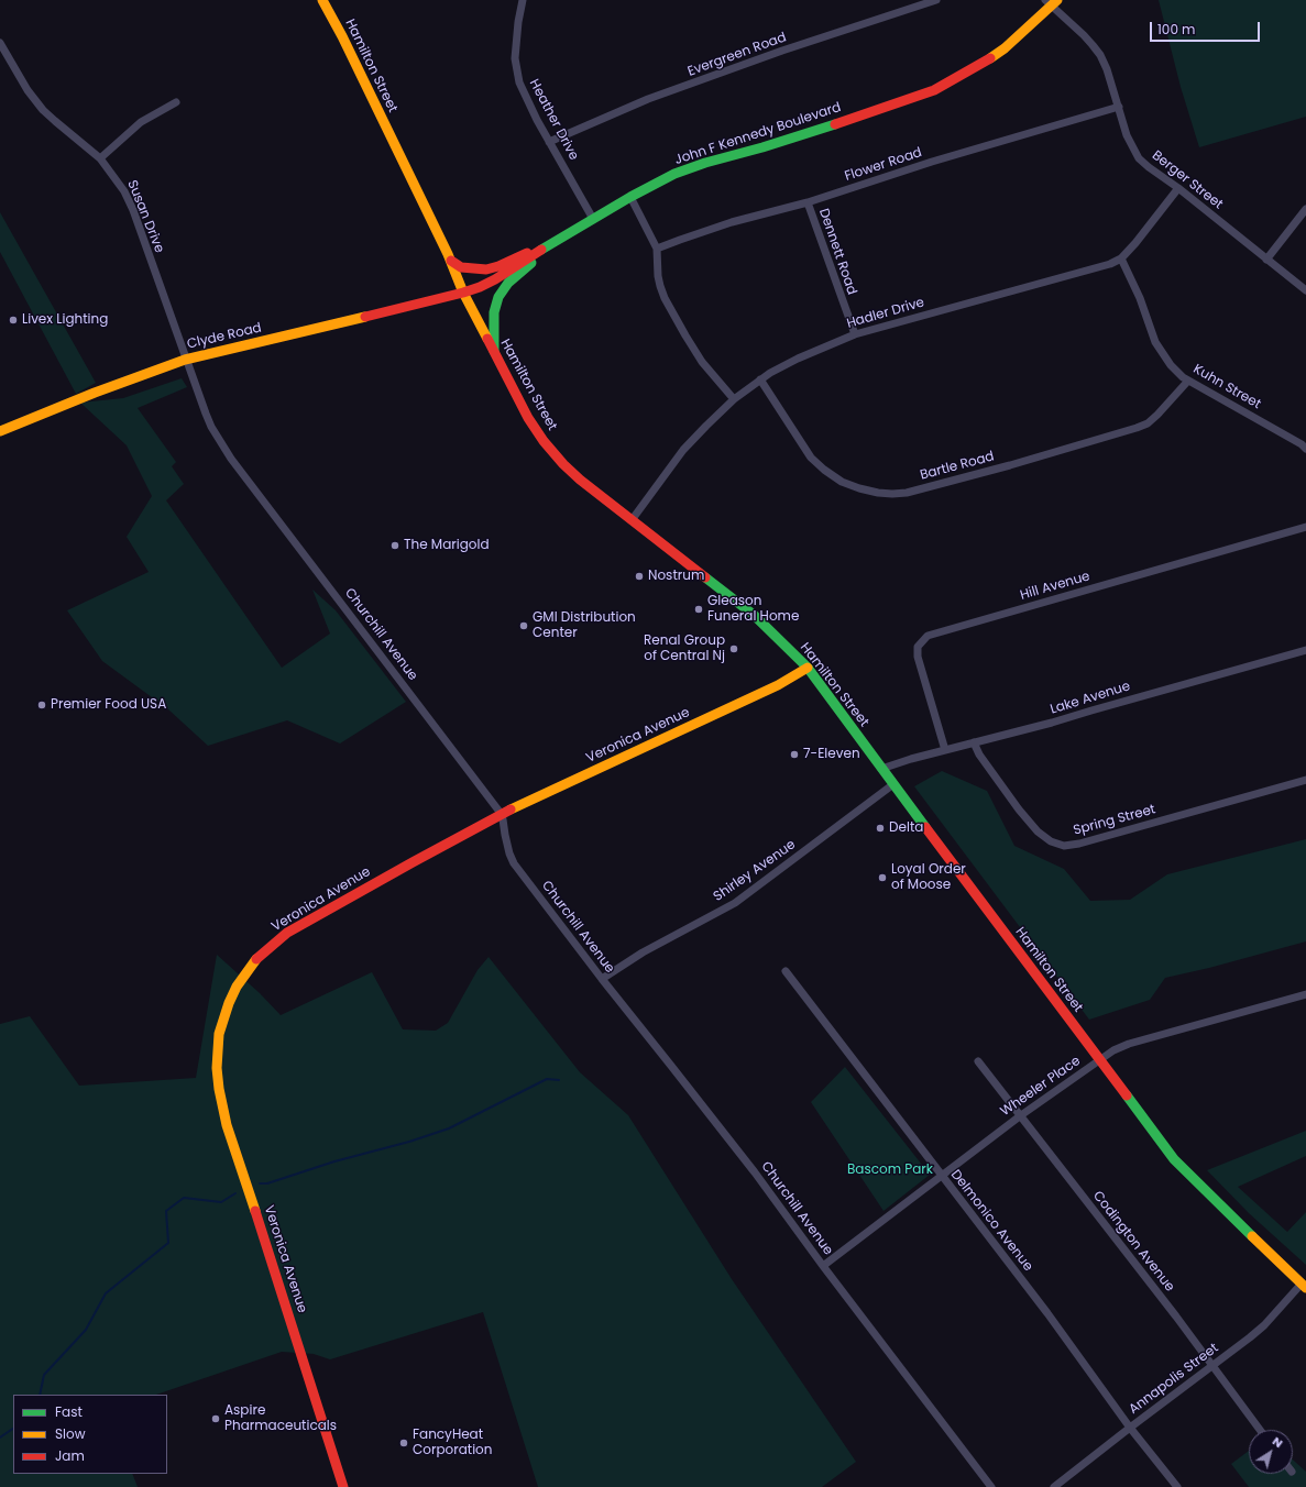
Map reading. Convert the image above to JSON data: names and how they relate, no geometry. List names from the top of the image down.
{
  "streets": {
    "street": [
      "Evergreen Road",
      "Hamilton Street",
      "Heather Drive",
      "John F Kennedy Boulevard",
      "Flower Road",
      "Berger Street",
      "Susan Drive",
      "Dennett Road",
      "Hadler Drive",
      "Clyde Road",
      "Kuhn Street",
      "Bartle Road",
      "Hill Avenue",
      "Churchill Avenue",
      "Lake Avenue",
      "Veronica Avenue",
      "Spring Street",
      "Shirley Avenue",
      "Wheeler Place",
      "Delmonico Avenue",
      "Codington Avenue",
      "Annapolis Street"
    ]
  },
  "crossings": [
    ["Evergreen Road", "Heather Drive"],
    ["Hamilton Street", "John F Kennedy Boulevard"],
    ["Hamilton Street", "Hadler Drive"],
    ["Hamilton Street", "Clyde Road"],
    ["Hamilton Street", "Lake Avenue"],
    ["Hamilton Street", "Veronica Avenue"],
    ["Hamilton Street", "Shirley Avenue"],
    ["Hamilton Street", "Wheeler Place"],
    ["Hamilton Street", "Annapolis Street"],
    ["Heather Drive", "John F Kennedy Boulevard"],
    ["John F Kennedy Boulevard", "Berger Street"],
    ["John F Kennedy Boulevard", "Clyde Road"],
    ["Flower Road", "Berger Street"],
    ["Flower Road", "Dennett Road"],
    ["Berger Street", "Hadler Drive"],
    ["Susan Drive", "Clyde Road"],
    ["Susan Drive", "Churchill Avenue"],
    ["Dennett Road", "Hadler Drive"],
    ["Hadler Drive", "Kuhn Street"],
    ["Hadler Drive", "Bartle Road"],
    ["Clyde Road", "Churchill Avenue"],
    ["Kuhn Street", "Bartle Road"],
    ["Hill Avenue", "Lake Avenue"],
    ["Churchill Avenue", "Veronica Avenue"],
    ["Churchill Avenue", "Shirley Avenue"],
    ["Churchill Avenue", "Wheeler Place"],
    ["Lake Avenue", "Spring Street"],
    ["Wheeler Place", "Delmonico Avenue"],
    ["Wheeler Place", "Codington Avenue"],
    ["Delmonico Avenue", "Annapolis Street"],
    ["Codington Avenue", "Annapolis Street"]
  ],
  "parks": ["Bascom Park"],
  "places": [
    "Livex Lighting",
    "The Marigold",
    "Nostrum",
    "Gleason Funeral Home",
    "GMI Distribution Center",
    "Renal Group of Central Nj",
    "Premier Food USA",
    "7-Eleven",
    "Delta",
    "Loyal Order of Moose",
    "Aspire Pharmaceuticals",
    "FancyHeat Corporation"
  ],
  "legend": ["Fast", "Slow", "Jam"],
  "scale_bar": "100 m",
  "north": "top right"
}
